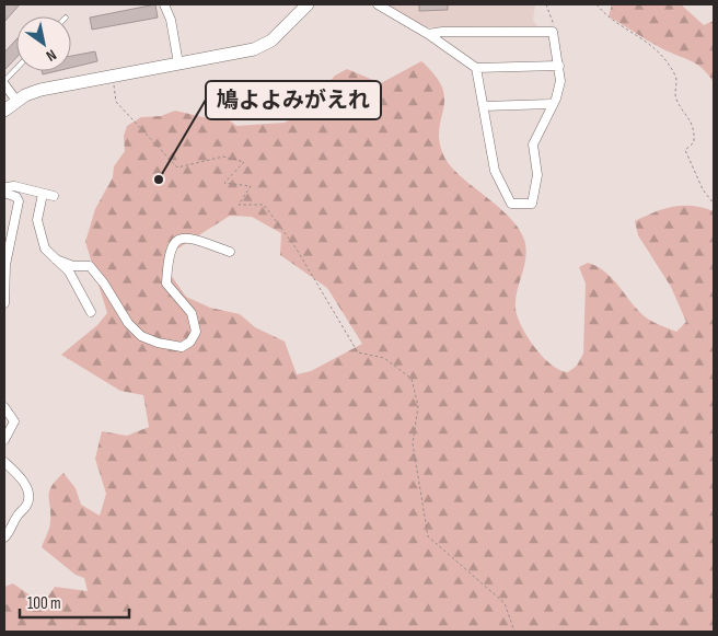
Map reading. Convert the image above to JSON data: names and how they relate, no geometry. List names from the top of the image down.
{
  "places": ["鳩よよみがえれ"],
  "scale_bar": "100 m",
  "north": "bottom right"
}
